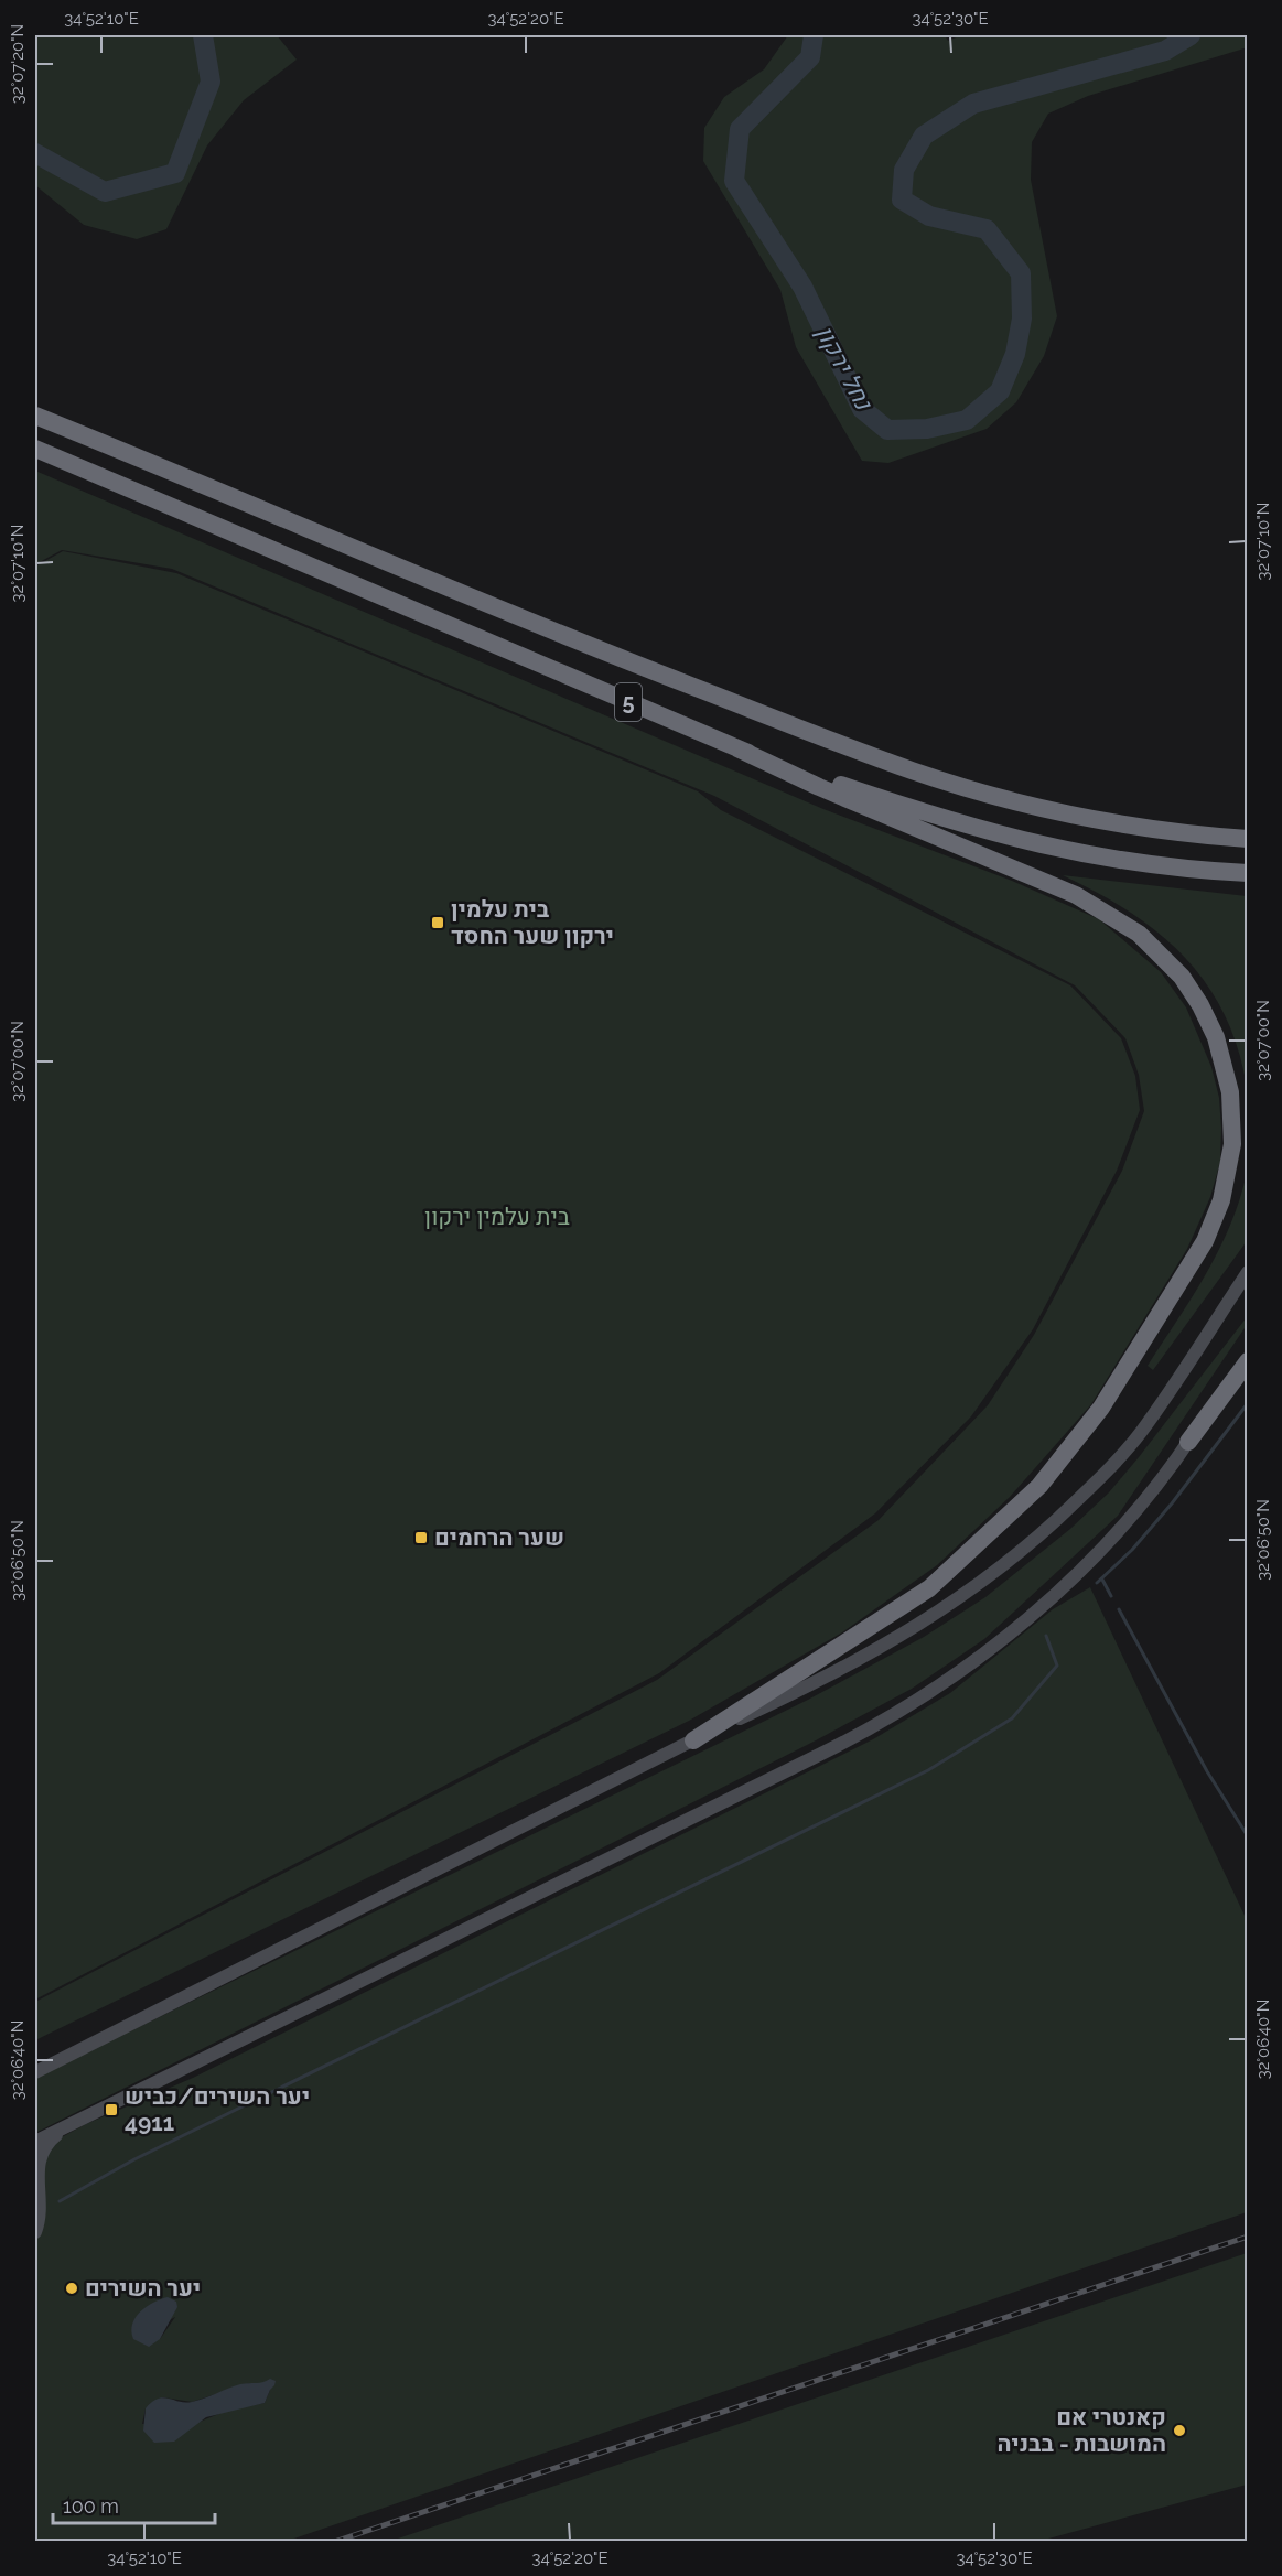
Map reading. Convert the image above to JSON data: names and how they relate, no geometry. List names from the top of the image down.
{
  "streets": {
    "highway": ["5"]
  },
  "water": ["נחל ירקון"],
  "parks": ["בית עלמין ירקון"],
  "places": {
    "transit": ["בית עלמין ירקון שער החסד", "שער הרחמים", "יער השירים/כביש 4911"],
    "other": ["יער השירים", "קאנטרי אם המושבות - בבניה"]
  },
  "scale_bar": "100 m",
  "coordinates": [
    "34°52'10\"E",
    "34°52'20\"E",
    "34°52'30\"E",
    "32°07'20\"N",
    "32°07'10\"N",
    "32°07'00\"N",
    "32°06'50\"N",
    "32°06'40\"N"
  ]
}
